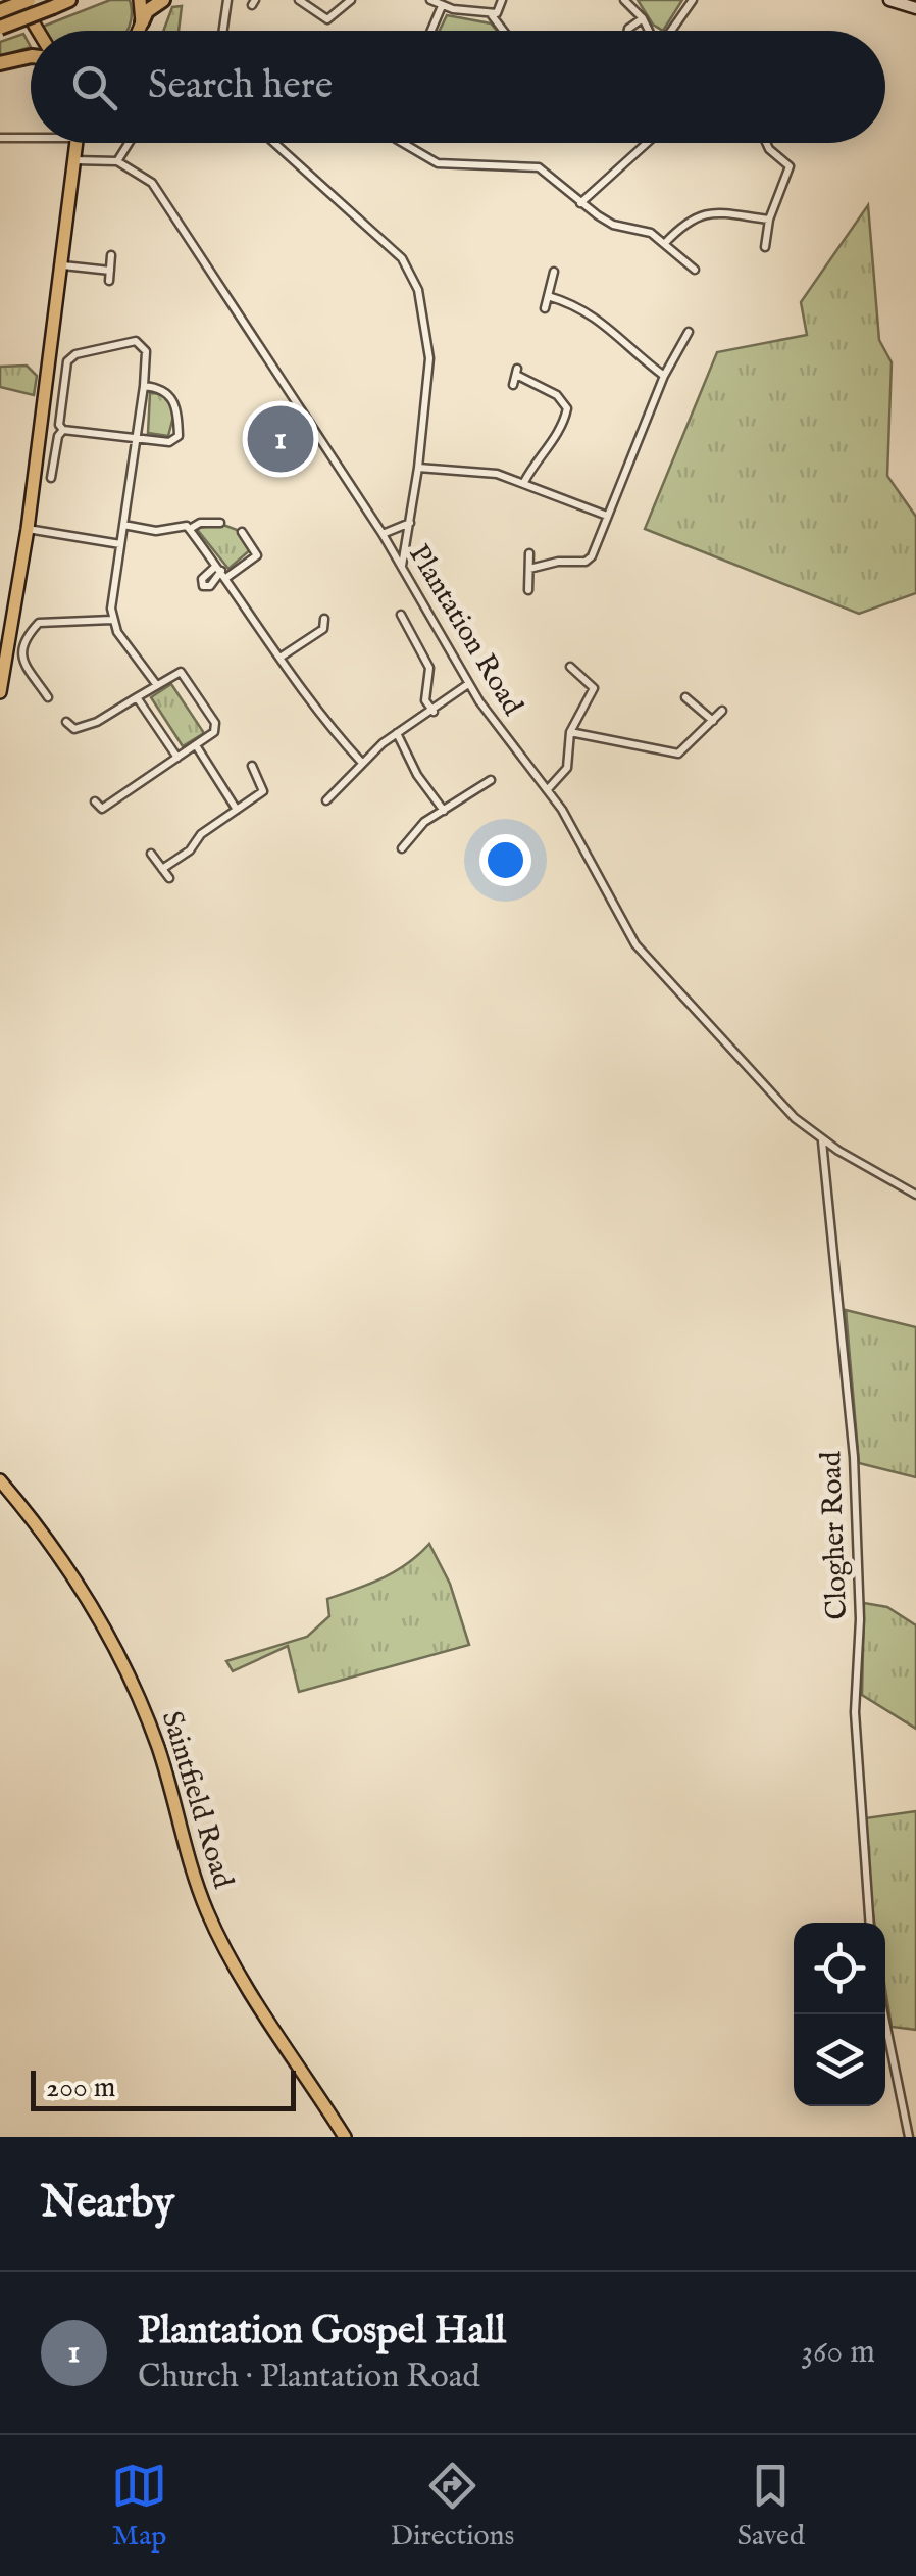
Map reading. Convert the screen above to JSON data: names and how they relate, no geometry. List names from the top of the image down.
{
  "streets": {
    "main road": ["Saintfield Road"],
    "street": ["Plantation Road", "Clogher Road"]
  },
  "crossings": [
    ["Plantation Road", "Clogher Road"]
  ],
  "scale_bar": "200 m",
  "page": {
    "search": "Search here",
    "pins": "1",
    "scale": "200 m",
    "heading": "Nearby",
    "list": [
      {
        "mark": "1",
        "name": "Plantation Gospel Hall",
        "note": "Church · Plantation Road",
        "value": "360 m"
      }
    ],
    "nav": ["Map", "Directions", "Saved"]
  }
}
